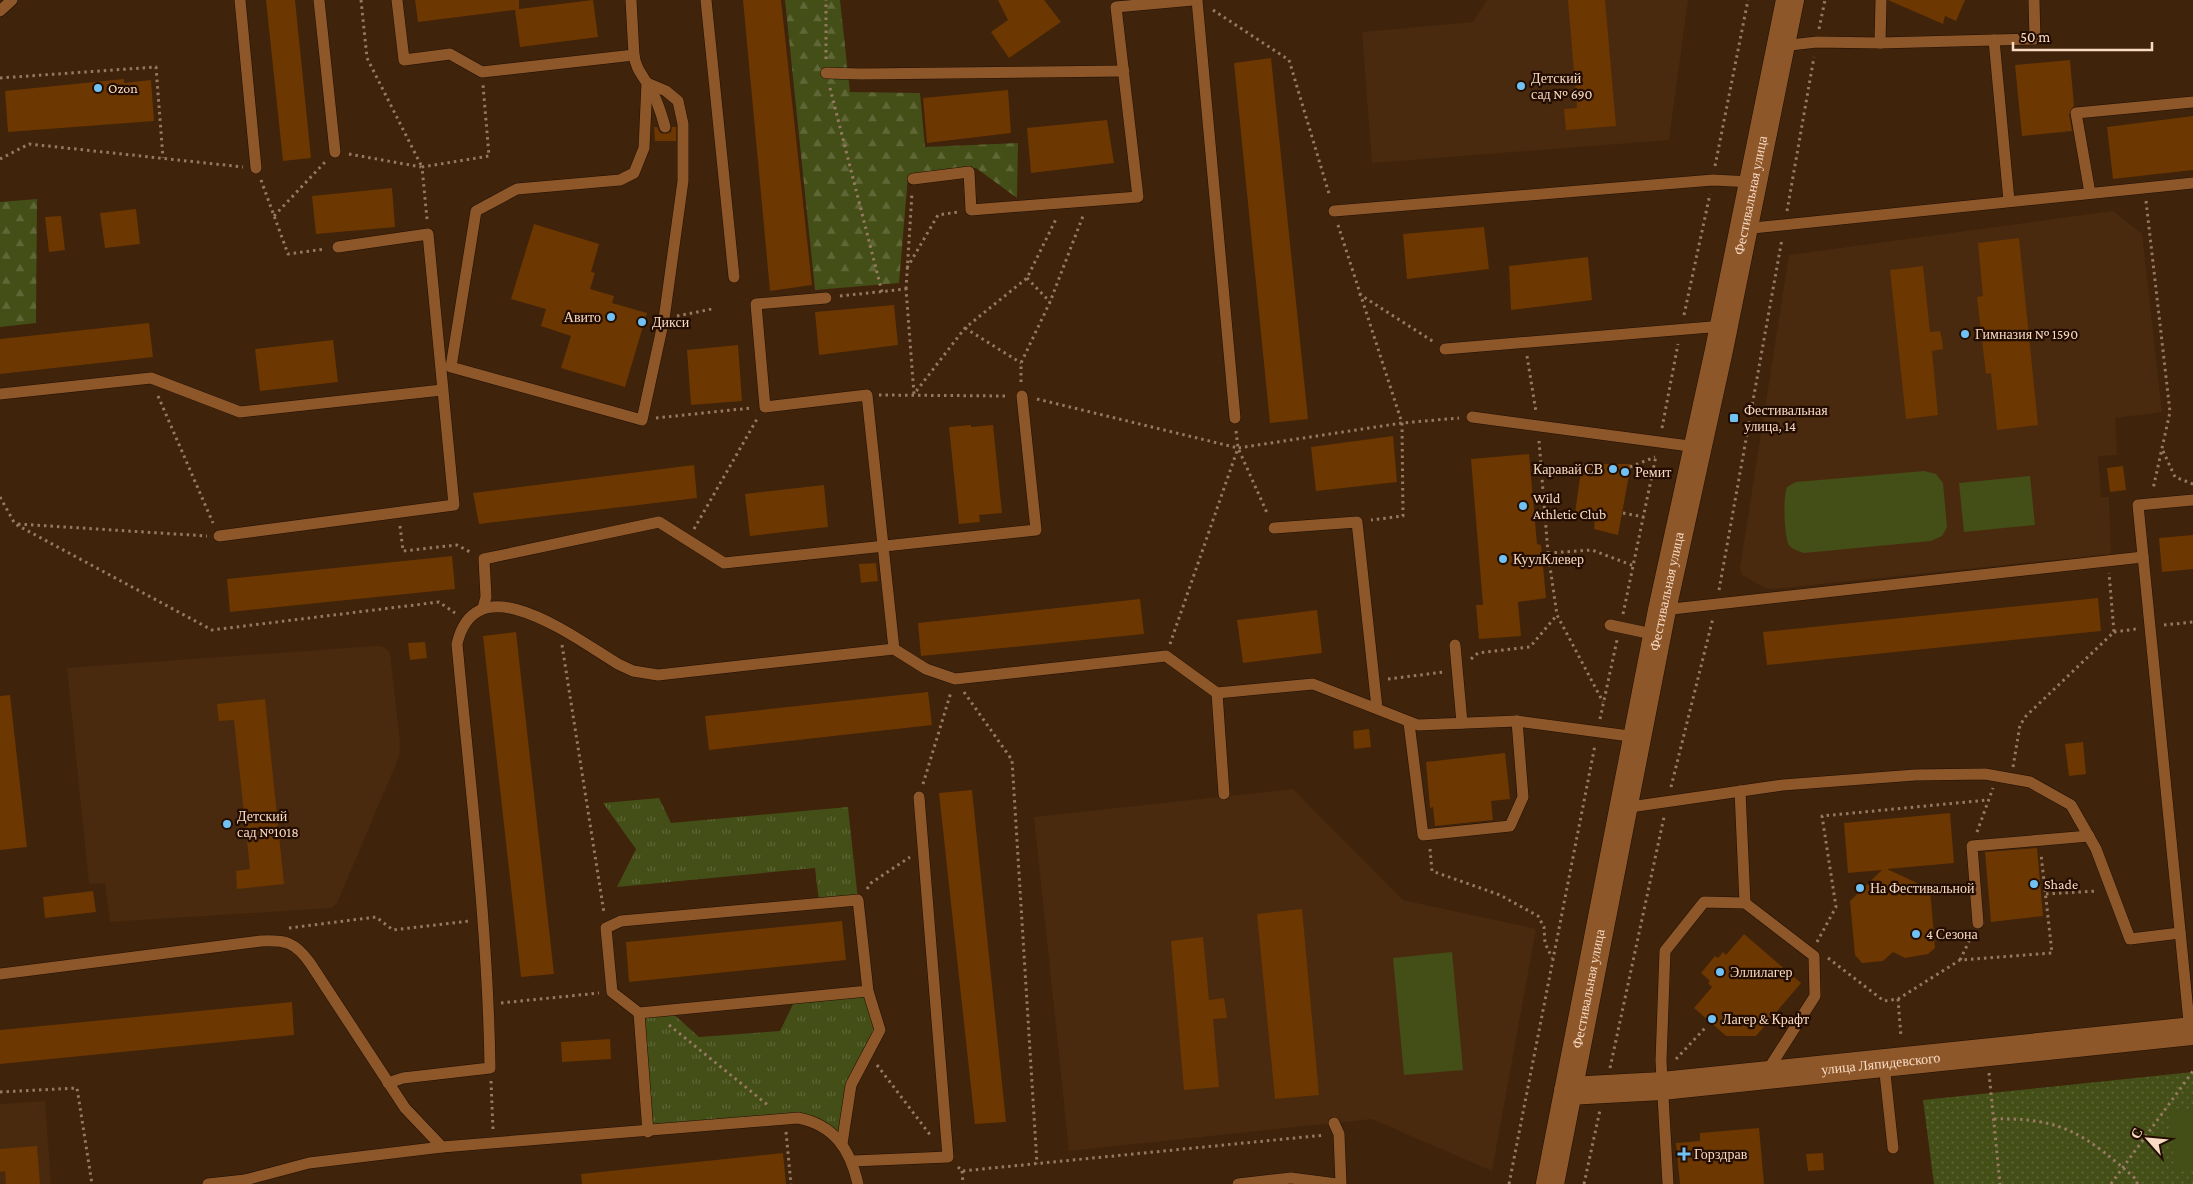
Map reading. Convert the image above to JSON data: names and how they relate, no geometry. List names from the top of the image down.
{
  "streets": {
    "street": ["Фестивальная улица", "улица Ляпидевского"]
  },
  "crossings": [
    ["Фестивальная улица", "улица Ляпидевского"]
  ],
  "places": {
    "other": [
      "Детский сад № 690",
      "Ozon",
      "Авито",
      "Дикси",
      "Гимназия № 1590",
      "Каравай СВ",
      "Ремит",
      "Wild Athletic Club",
      "КуулКлевер",
      "Детский сад №1018",
      "Shade",
      "На Фестивальной",
      "4 Сезона",
      "Эллилагер",
      "Лагер & Крафт"
    ],
    "transit": ["Фестивальная улица, 14"],
    "health": ["Горздрав"]
  },
  "scale_bar": "50 m",
  "north": "top left"
}
